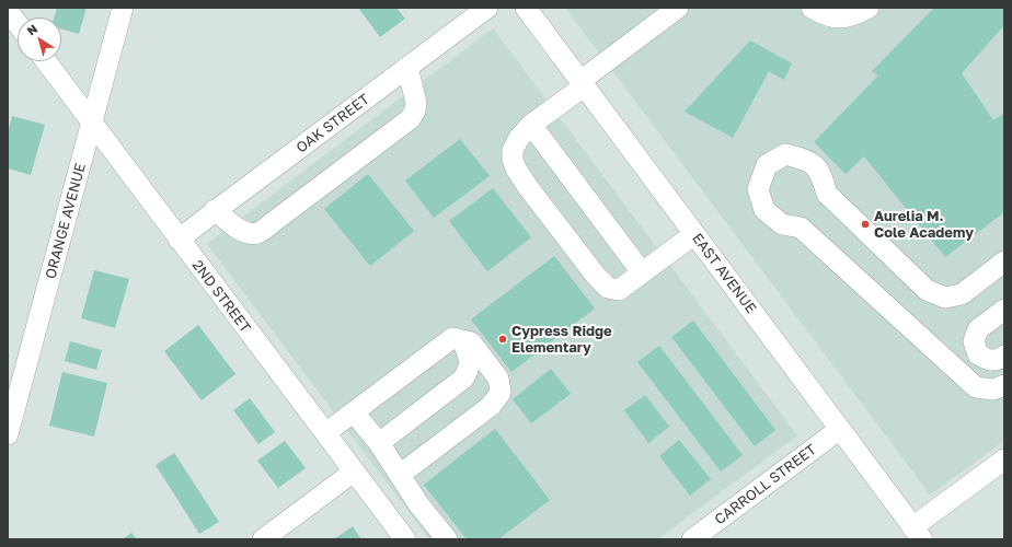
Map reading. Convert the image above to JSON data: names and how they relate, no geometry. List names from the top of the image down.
{
  "streets": {
    "street": [
      "OAK STREET",
      "ORANGE AVENUE",
      "EAST AVENUE",
      "2ND STREET",
      "CARROLL STREET"
    ]
  },
  "crossings": [
    ["OAK STREET", "2ND STREET"],
    ["ORANGE AVENUE", "2ND STREET"],
    ["EAST AVENUE", "CARROLL STREET"]
  ],
  "places": ["Aurelia M. Cole Academy", "Cypress Ridge Elementary"],
  "north": "top left"
}
